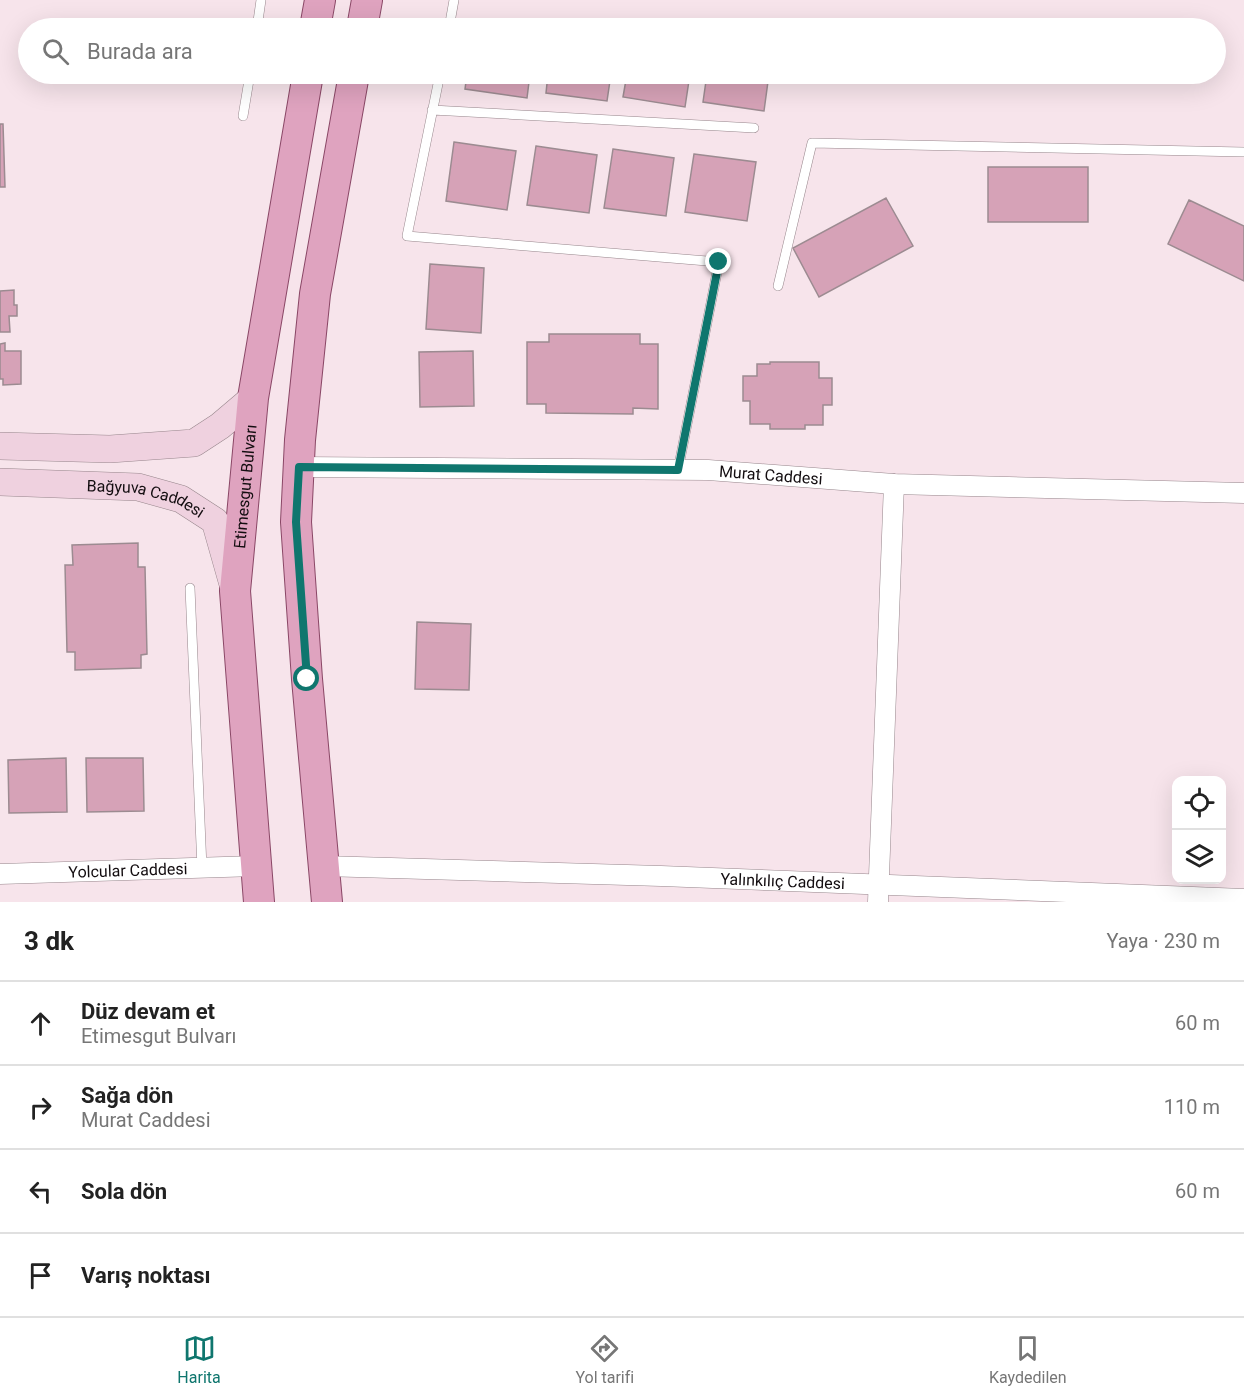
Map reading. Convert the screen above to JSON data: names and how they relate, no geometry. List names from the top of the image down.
{
  "streets": {
    "main road": ["Etimesgut Bulvarı"],
    "street": [
      "Murat Caddesi",
      "Bağyuva Caddesi",
      "Yolcular Caddesi",
      "Yalınkılıç Caddesi"
    ]
  },
  "crossings": [
    ["Etimesgut Bulvarı", "Bağyuva Caddesi"],
    ["Etimesgut Bulvarı", "Yolcular Caddesi"]
  ],
  "page": {
    "search": "Burada ara",
    "heading": ["3 dk", "Yaya · 230 m"],
    "list": [
      ["Düz devam et", "Etimesgut Bulvarı", "60 m"],
      ["Sağa dön", "Murat Caddesi", "110 m"],
      ["Sola dön", "60 m"],
      "Varış noktası"
    ],
    "nav": ["Harita", "Yol tarifi", "Kaydedilen"]
  }
}
